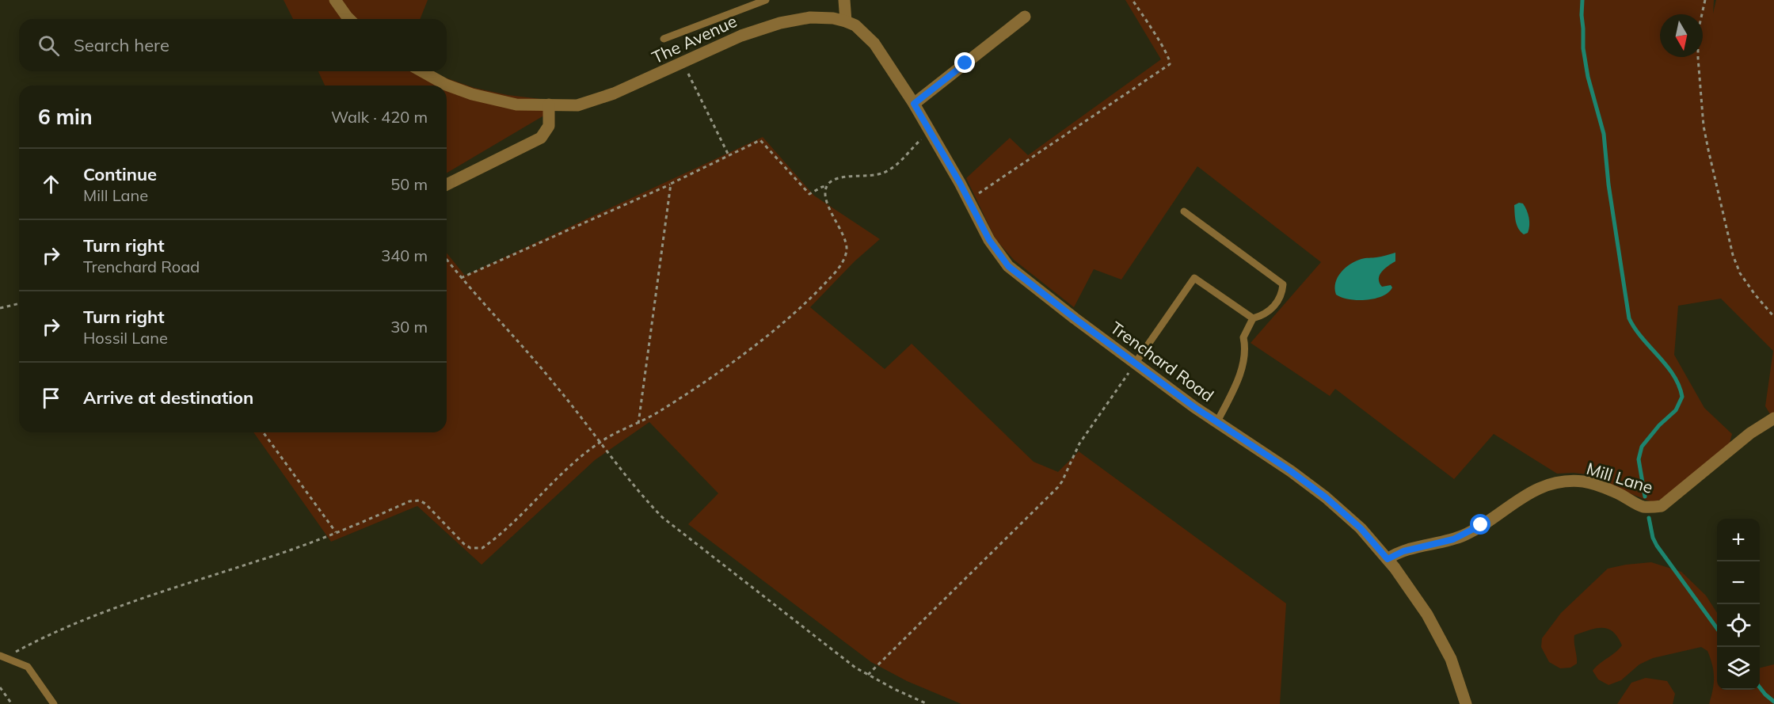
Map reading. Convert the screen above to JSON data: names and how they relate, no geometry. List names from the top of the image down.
{
  "streets": {
    "street": ["The Avenue", "Trenchard Road", "Mill Lane"]
  },
  "crossings": [
    ["The Avenue", "Trenchard Road"],
    ["Trenchard Road", "Mill Lane"]
  ],
  "north": "bottom",
  "page": {
    "search": "Search here",
    "heading": ["6 min", "Walk · 420 m"],
    "list": [
      ["Continue", "Mill Lane", "50 m"],
      ["Turn right", "Trenchard Road", "340 m"],
      ["Turn right", "Hossil Lane", "30 m"],
      "Arrive at destination"
    ],
    "map_buttons": ["+", "−"]
  }
}
